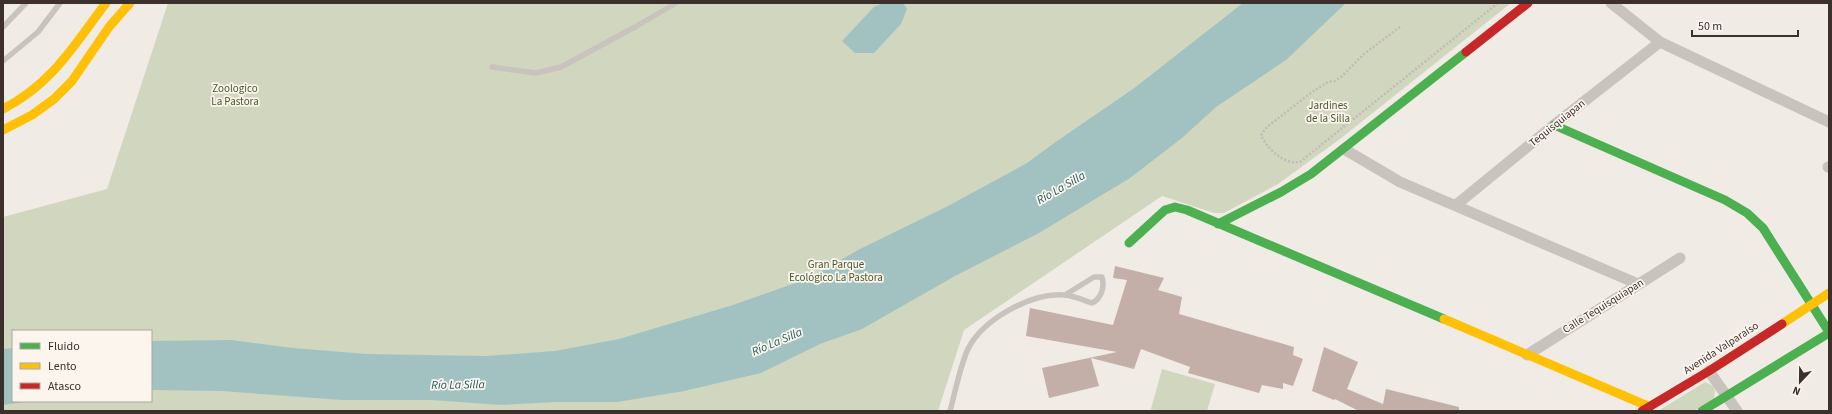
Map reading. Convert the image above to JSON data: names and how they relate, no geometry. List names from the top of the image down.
{
  "streets": {
    "street": ["Tequisquiapan", "Calle Tequisquiapan", "Avenida Valparaíso"]
  },
  "water": ["Río La Silla"],
  "parks": ["Zoologico La Pastora", "Jardines de la Silla", "Gran Parque Ecológico La Pastora"],
  "legend": ["Fluido", "Lento", "Atasco"],
  "scale_bar": "50 m",
  "north": "bottom"
}
